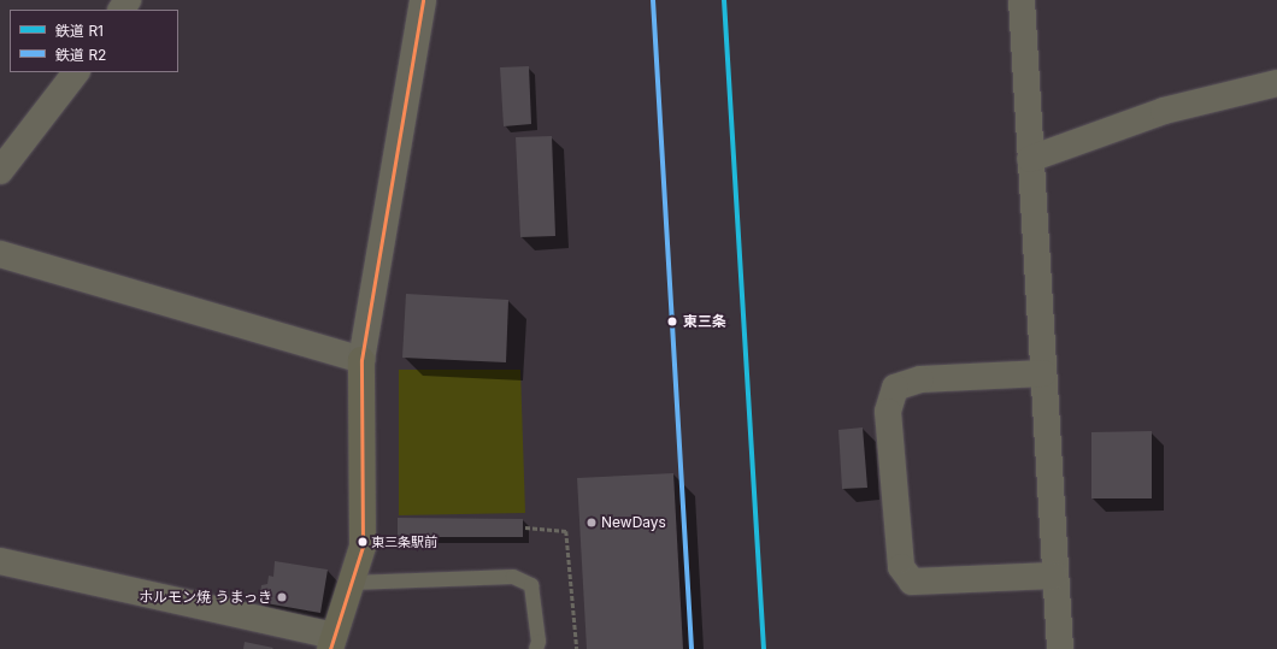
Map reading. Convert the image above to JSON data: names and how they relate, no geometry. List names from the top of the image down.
{
  "places": [
    "東三条",
    "NewDays",
    "東三条駅前",
    "ホルモン焼 うまっき"
  ],
  "lines": ["rail line R1", "rail line R2"],
  "legend": ["鉄道 R1", "鉄道 R2"]
}
